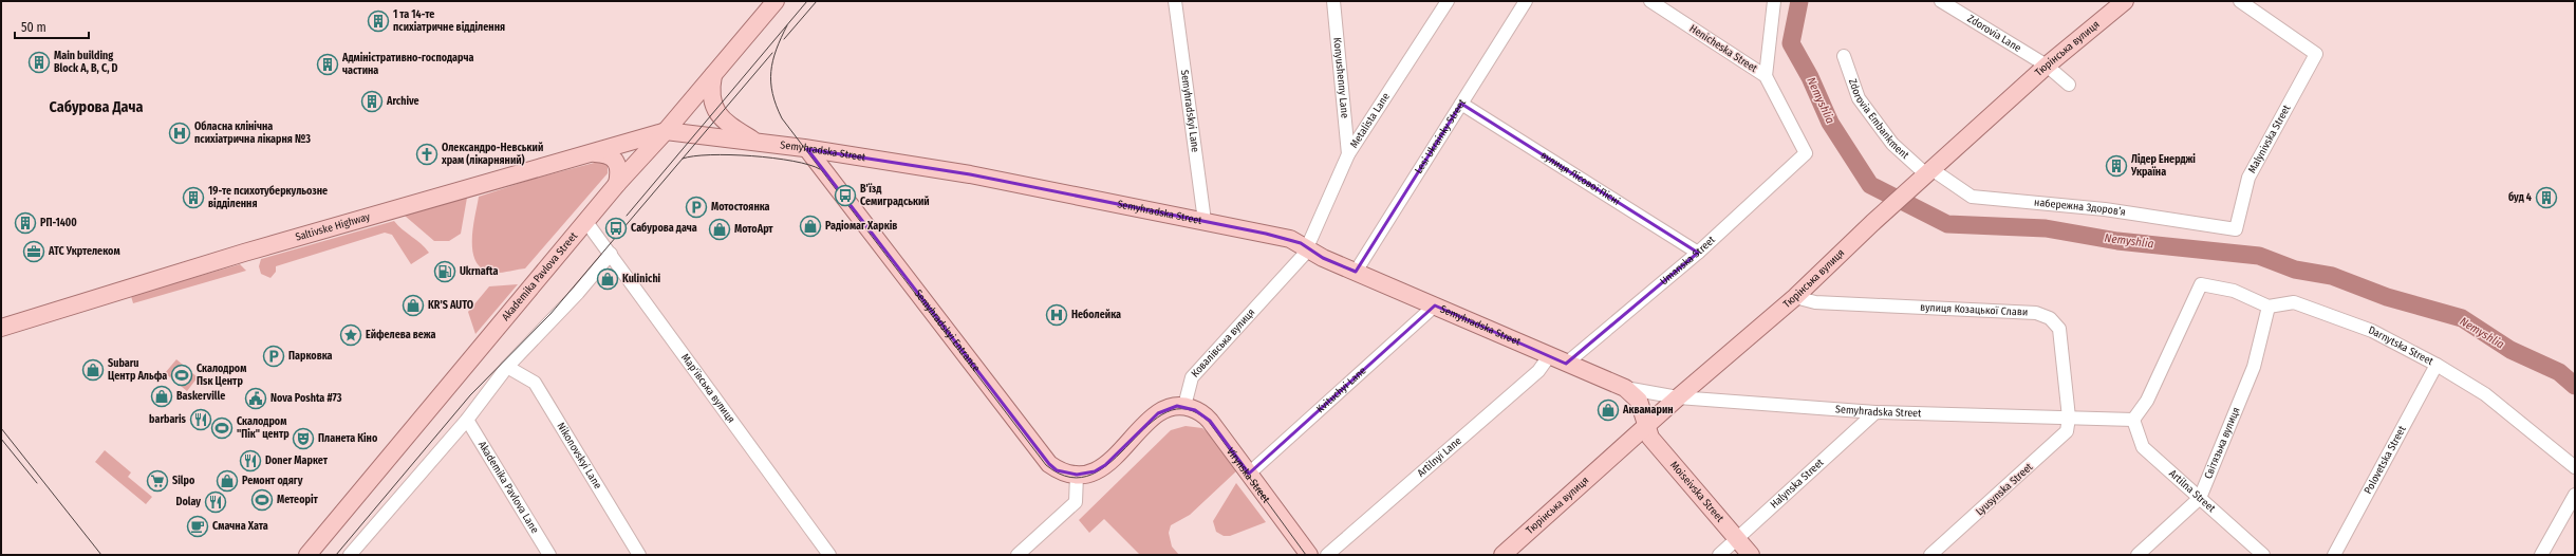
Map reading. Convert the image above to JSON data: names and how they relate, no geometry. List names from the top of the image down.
{
  "streets": {
    "main road": [
      "Тюрінська вулиця",
      "Semyhradska Street",
      "Saltivske Highway",
      "Akademika Pavlova Street",
      "Semyhradskyi Entrance",
      "Virynska Street",
      "Moiseivska Street"
    ],
    "street": [
      "Zdorovia Lane",
      "Henicheska Street",
      "Konyushenny Lane",
      "Semyhradskyi Lane",
      "Zdorovia Embankment",
      "Metalista Lane",
      "Lesi Ukrainky Street",
      "Malynivska Street",
      "вулиця Лісової Пісні",
      "набережна Здоров’я",
      "Umanska Street",
      "вулиця Козацької Слави",
      "Ковалівська вулиця",
      "Darnytska Street",
      "Мар'ївська вулиця",
      "Kvituchyi Lane",
      "Світязька вулиця",
      "Nikonovskyi Lane",
      "Artilnyi Lane",
      "Polovetska Street",
      "Halynska Street",
      "Akademika Pavlova Lane",
      "Lyusynska Street",
      "Artilna Street"
    ]
  },
  "crossings": [
    ["Zdorovia Lane", "Тюрінська вулиця"],
    ["Henicheska Street", "Umanska Street"],
    ["Тюрінська вулиця", "Zdorovia Embankment"],
    ["Тюрінська вулиця", "Semyhradska Street"],
    ["Тюрінська вулиця", "набережна Здоров’я"],
    ["Тюрінська вулиця", "вулиця Козацької Слави"],
    ["Тюрінська вулиця", "Moiseivska Street"],
    ["Konyushenny Lane", "Metalista Lane"],
    ["Semyhradskyi Lane", "Semyhradska Street"],
    ["Zdorovia Embankment", "набережна Здоров’я"],
    ["Metalista Lane", "Semyhradska Street"],
    ["Metalista Lane", "Ковалівська вулиця"],
    ["Lesi Ukrainky Street", "Semyhradska Street"],
    ["Lesi Ukrainky Street", "вулиця Лісової Пісні"],
    ["Malynivska Street", "набережна Здоров’я"],
    ["Semyhradska Street", "Saltivske Highway"],
    ["Semyhradska Street", "Umanska Street"],
    ["Semyhradska Street", "Akademika Pavlova Street"],
    ["Semyhradska Street", "вулиця Козацької Слави"],
    ["Semyhradska Street", "Semyhradskyi Entrance"],
    ["Semyhradska Street", "Ковалівська вулиця"],
    ["Semyhradska Street", "Kvituchyi Lane"],
    ["Semyhradska Street", "Artilnyi Lane"],
    ["Semyhradska Street", "Halynska Street"],
    ["Semyhradska Street", "Lyusynska Street"],
    ["Semyhradska Street", "Artilna Street"],
    ["Semyhradska Street", "Moiseivska Street"],
    ["вулиця Лісової Пісні", "Umanska Street"],
    ["Saltivske Highway", "Akademika Pavlova Street"],
    ["Akademika Pavlova Street", "Мар'ївська вулиця"],
    ["вулиця Козацької Слави", "Lyusynska Street"],
    ["Ковалівська вулиця", "Virynska Street"],
    ["Darnytska Street", "Світязька вулиця"],
    ["Darnytska Street", "Polovetska Street"],
    ["Kvituchyi Lane", "Virynska Street"],
    ["Світязька вулиця", "Artilna Street"],
    ["Halynska Street", "Moiseivska Street"]
  ],
  "districts": ["Сабурова Дача"],
  "water": ["Nemyshlia"],
  "places": {
    "building": [
      "1 та 14-те психіатричне відділення",
      "Main building Block A, B, C, D",
      "Адміністративно-господарча частина",
      "Archive",
      "Лідер Енерджі Україна",
      "19-те психотуберкульозне відділення",
      "буд 4",
      "РП-1400"
    ],
    "hospital": ["Обласна клінічна психіатрична лікарня №3", "Неболейка"],
    "church": ["Олександро-Невський храм (лікарняний)"],
    "bus stop": ["В'їзд Семиградський", "Сабурова дача"],
    "parking": ["Мотостоянка", "Парковка"],
    "shop": [
      "Радіомаг Харків",
      "МотоАрт",
      "Kulinichi",
      "KR’S AUTO",
      "Subaru Центр Альфа",
      "Baskerville",
      "Аквамарин",
      "Ремонт одягу"
    ],
    "office": ["АТС Укртелеком"],
    "fuel station": ["Ukrnafta"],
    "place": ["Ейфелева вежа"],
    "sports": ["Скалодром Пsк Центр", "Скалодром \"Пік\" центр", "Метеоріт"],
    "public building": ["Nova Poshta #73"],
    "restaurant": ["barbaris", "Doner Маркет", "Dolay"],
    "theatre": ["Планета Кіно"],
    "supermarket": ["Silpo"],
    "cafe": ["Смачна Хата"]
  },
  "scale_bar": "50 m"
}
